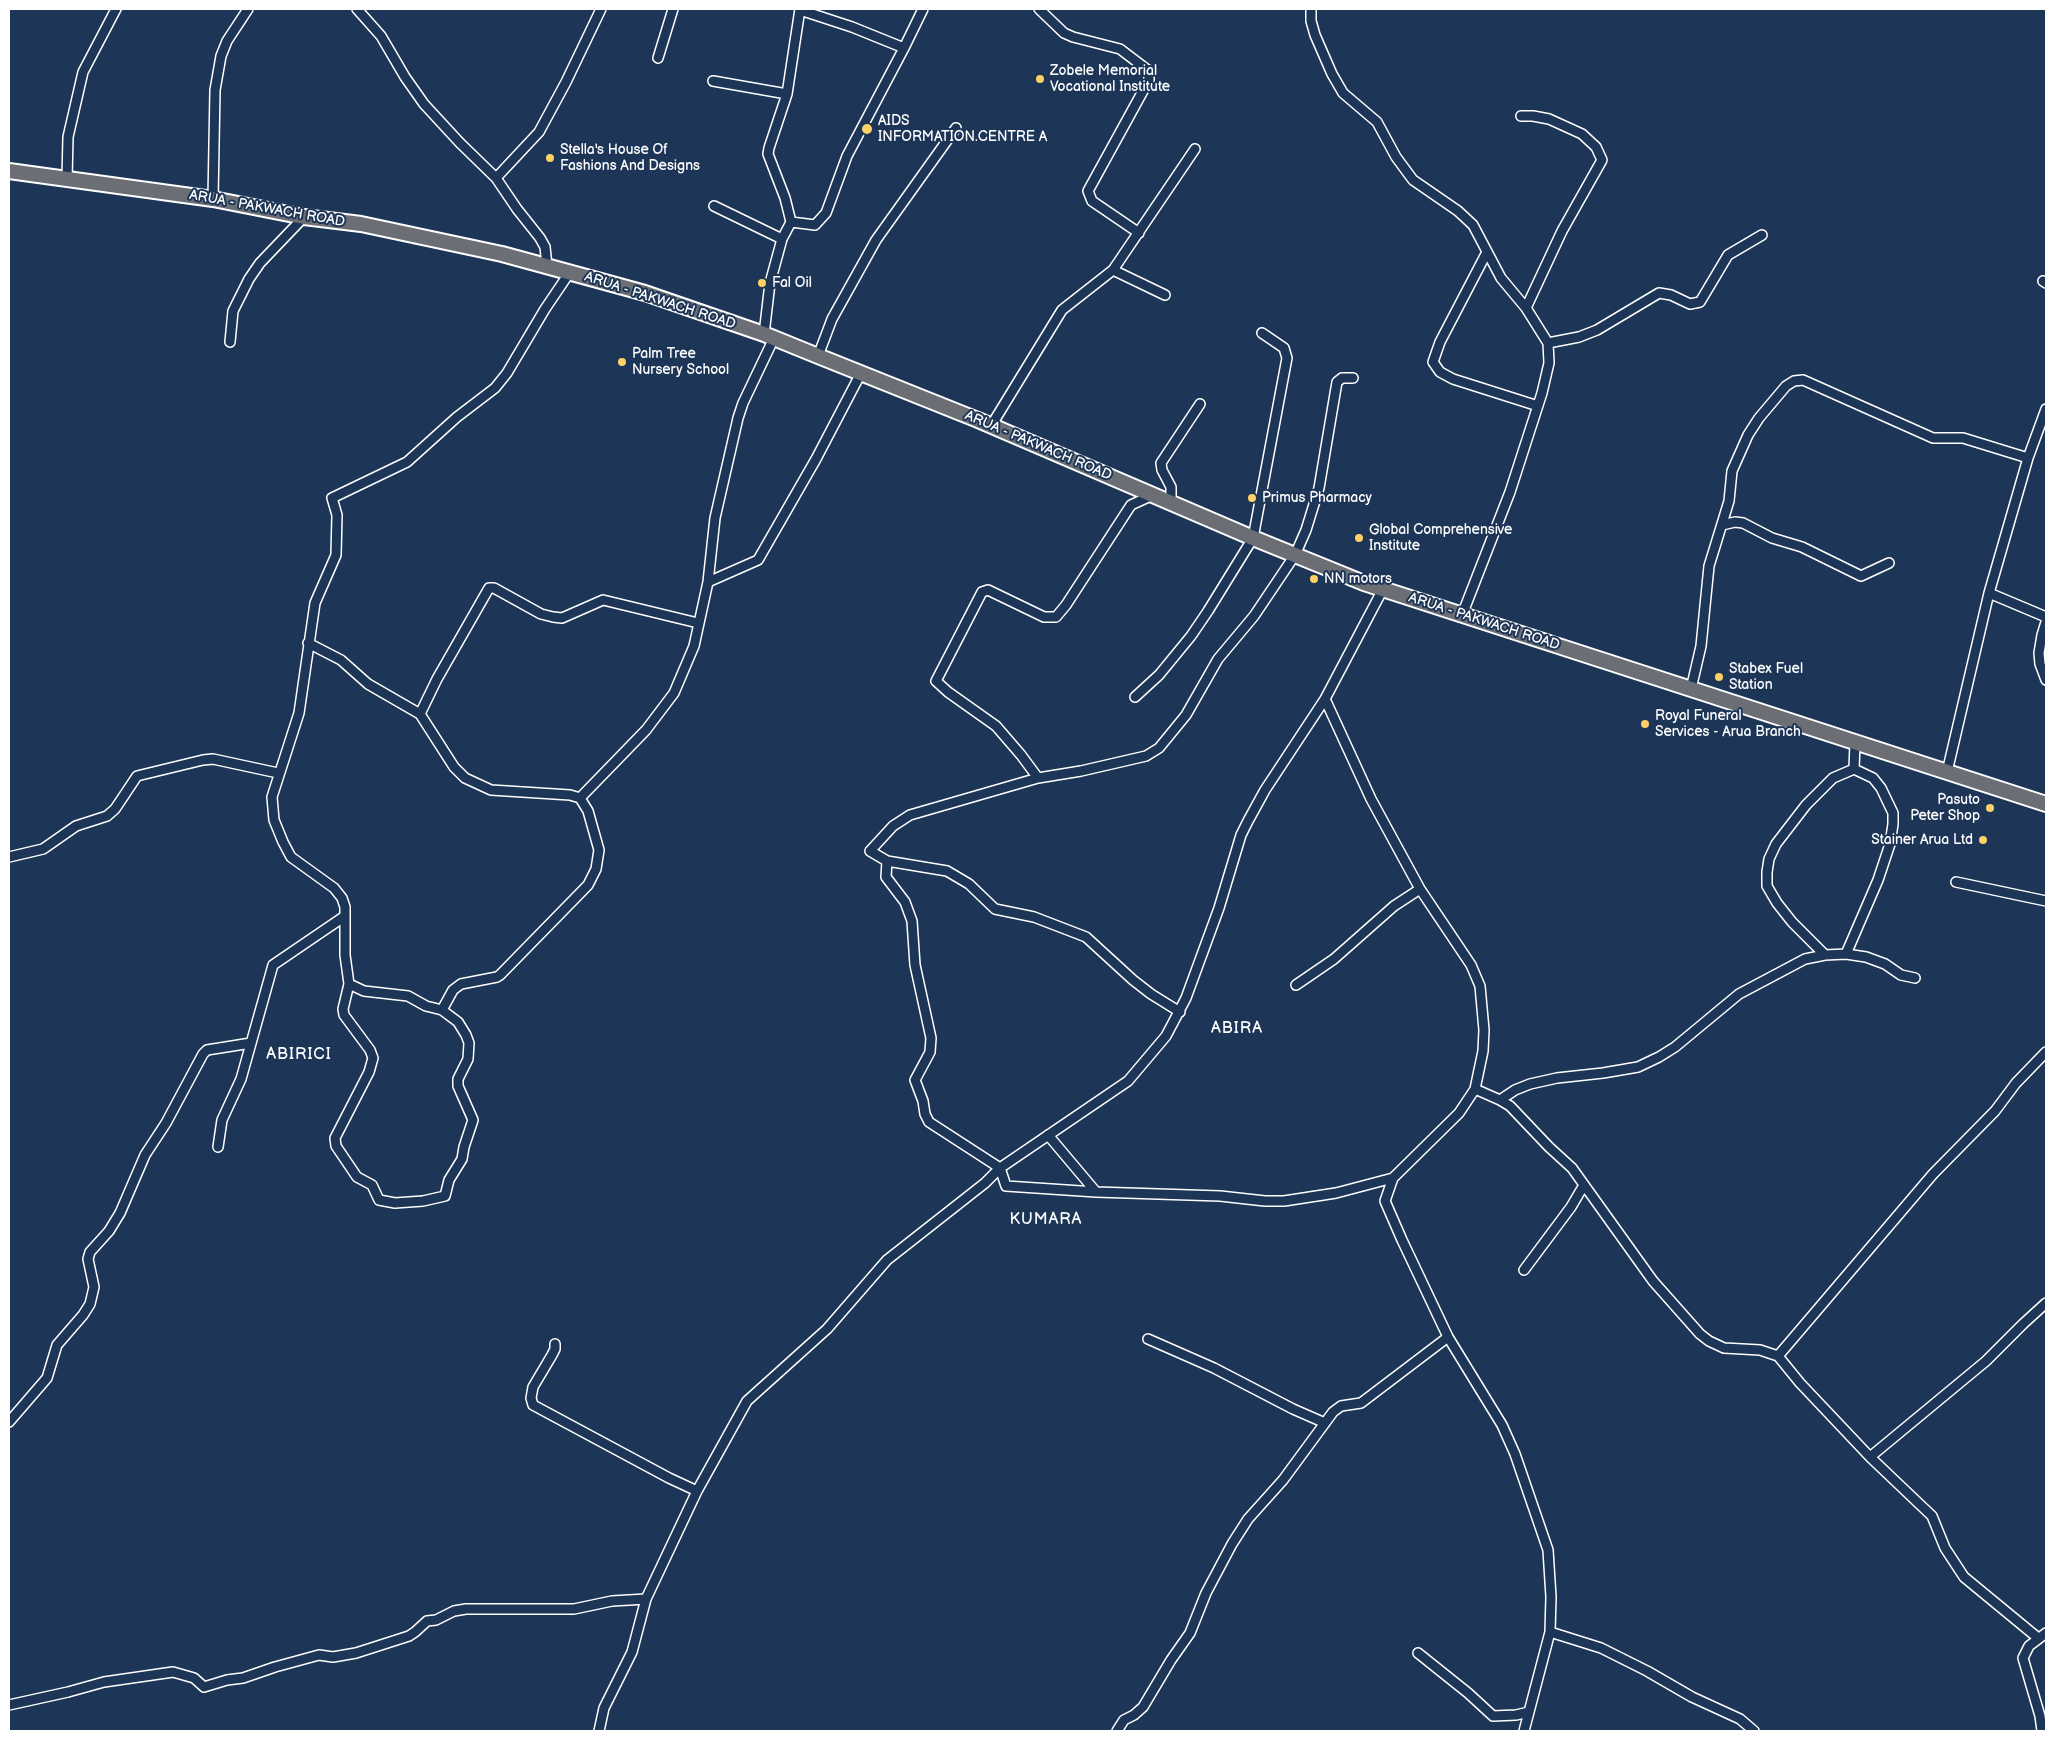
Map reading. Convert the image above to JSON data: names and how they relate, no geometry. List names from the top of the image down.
{
  "streets": {
    "main road": ["ARUA - PAKWACH ROAD"]
  },
  "districts": ["ABIRA", "ABIRICI", "KUMARA"],
  "places": [
    "Zobele Memorial Vocational Institute",
    "AIDS INFORMATION.CENTRE A",
    "Stella's House Of Fashions And Designs",
    "Fal Oil",
    "Palm Tree Nursery School",
    "Primus Pharmacy",
    "Global Comprehensive Institute",
    "NN motors",
    "Stabex Fuel Station",
    "Royal Funeral Services - Arua Branch",
    "Pasuto Peter Shop",
    "Stainer Arua Ltd"
  ]
}
